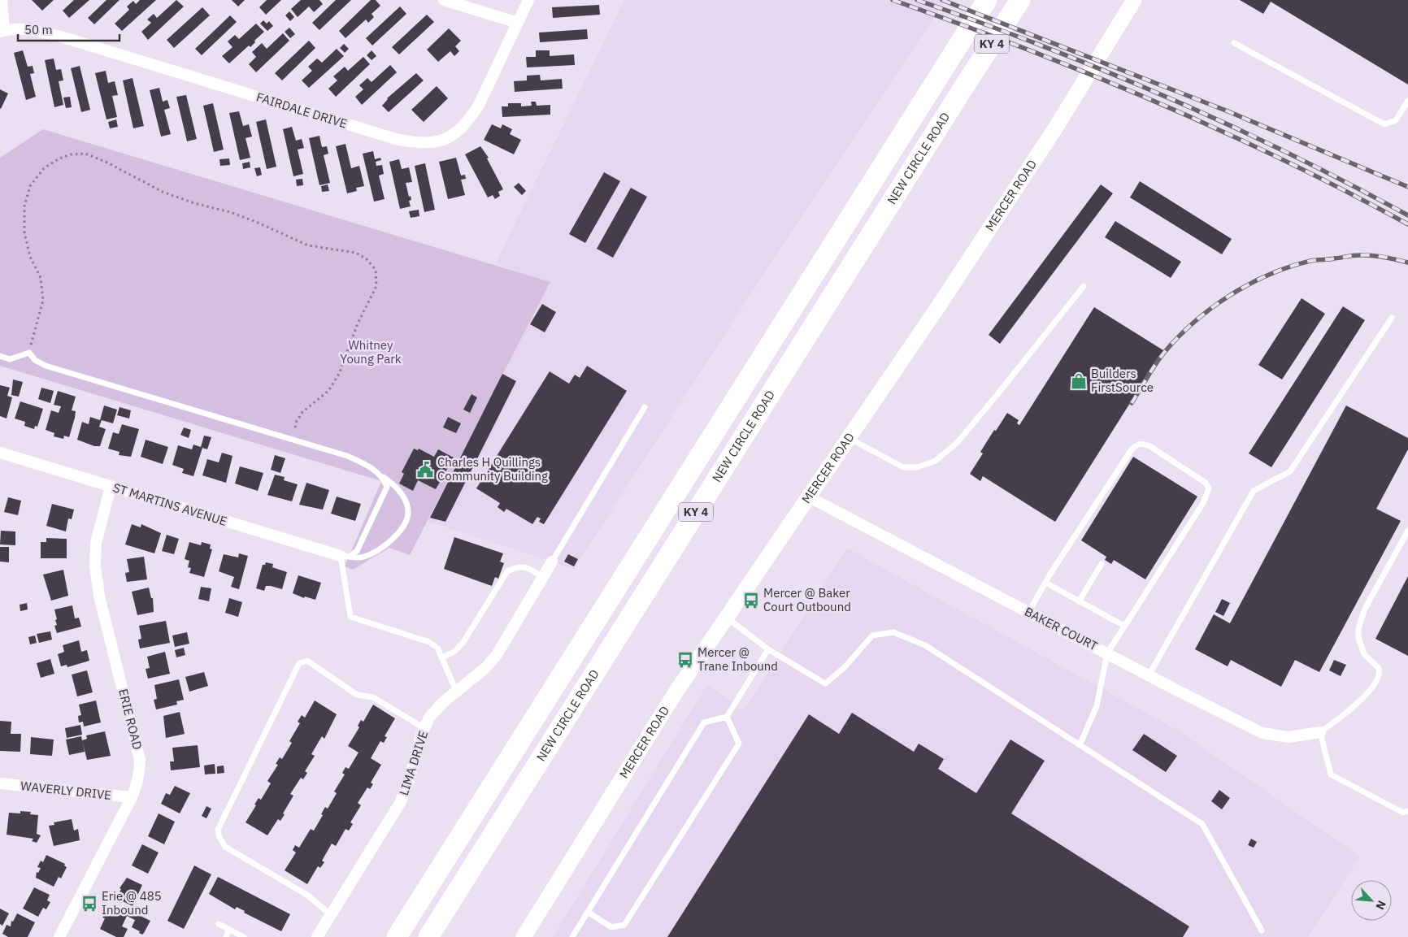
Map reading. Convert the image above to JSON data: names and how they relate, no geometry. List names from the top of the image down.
{
  "streets": {
    "highway": ["KY 4", "NEW CIRCLE ROAD"],
    "street": [
      "FAIRDALE DRIVE",
      "MERCER ROAD",
      "ST MARTINS AVENUE",
      "BAKER COURT",
      "ERIE ROAD",
      "LIMA DRIVE",
      "WAVERLY DRIVE"
    ]
  },
  "crossings": [
    ["MERCER ROAD", "BAKER COURT"],
    ["ST MARTINS AVENUE", "ERIE ROAD"],
    ["ERIE ROAD", "WAVERLY DRIVE"]
  ],
  "parks": ["Whitney Young Park"],
  "places": {
    "shop": ["Builders FirstSource"],
    "public building": ["Charles H Quillings Community Building"],
    "bus stop": ["Mercer @ Baker Court Outbound", "Mercer @ Trane Inbound", "Erie @ 485 Inbound"]
  },
  "scale_bar": "50 m",
  "north": "bottom right"
}
